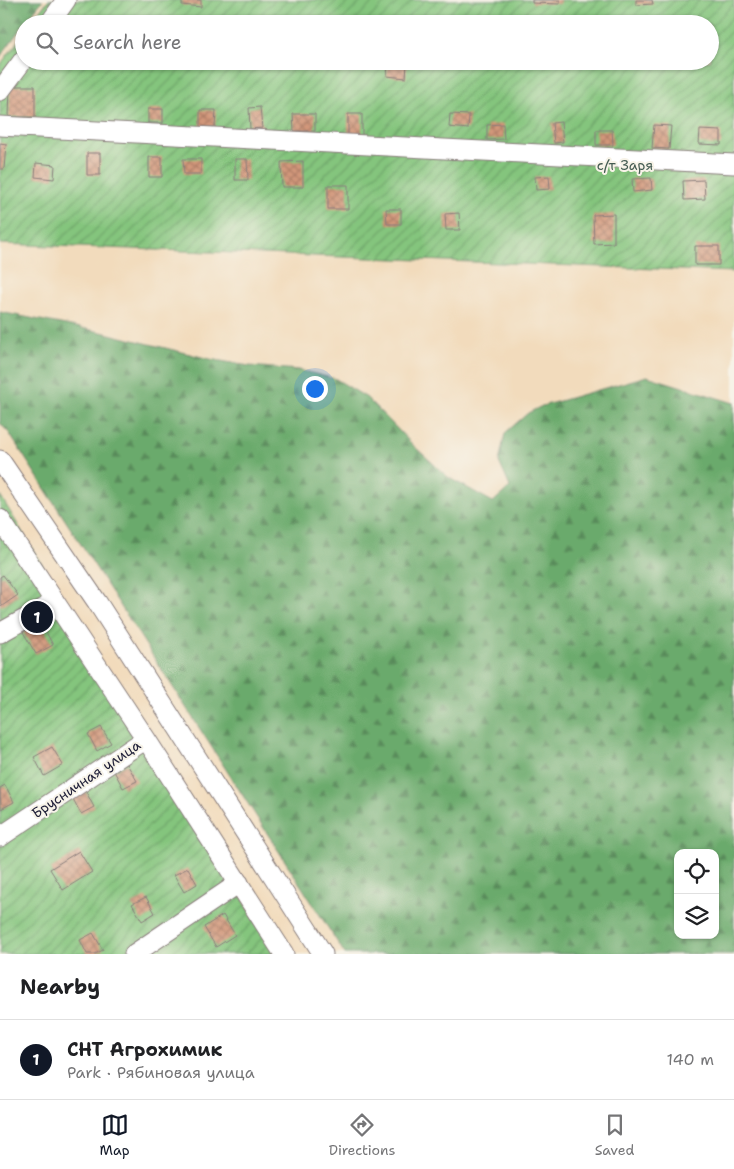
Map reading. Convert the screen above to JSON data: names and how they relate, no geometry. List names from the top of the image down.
{
  "streets": {
    "street": ["Брусничная улица"]
  },
  "parks": ["с/т Заря"],
  "page": {
    "search": "Search here",
    "pins": "1",
    "heading": "Nearby",
    "list": [
      {
        "mark": "1",
        "name": "СНТ Агрохимик",
        "note": "Park · Рябиновая улица",
        "value": "140 m"
      }
    ],
    "nav": ["Map", "Directions", "Saved"]
  }
}
